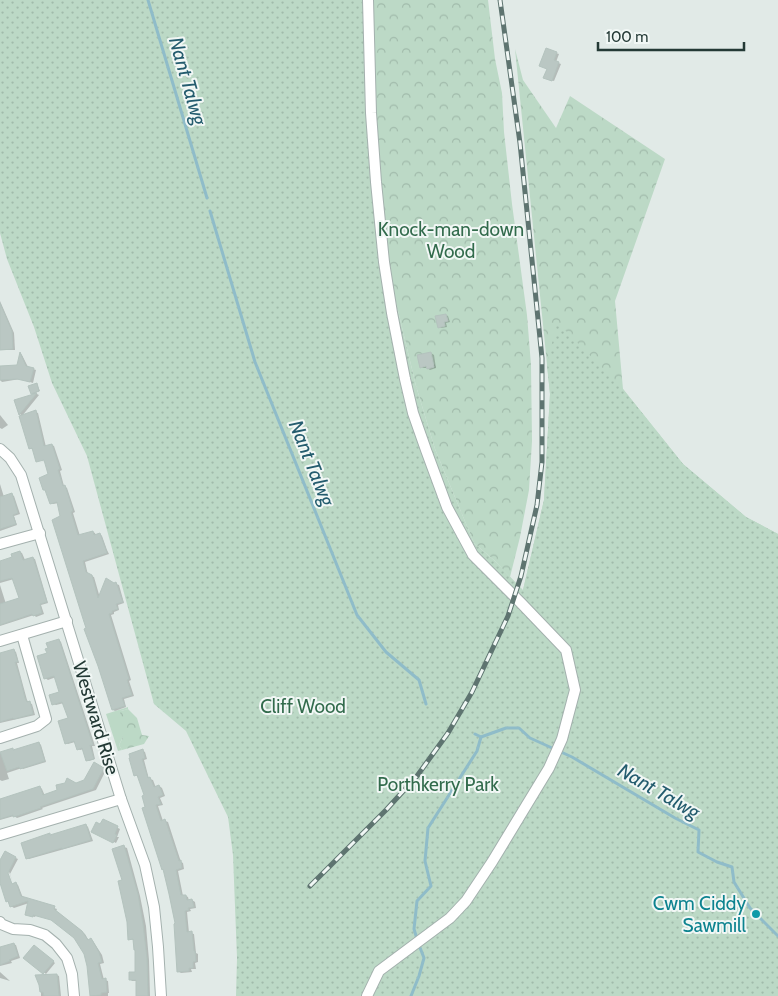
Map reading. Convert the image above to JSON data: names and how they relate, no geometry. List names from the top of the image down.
{
  "streets": {
    "street": ["Westward Rise"]
  },
  "water": ["Nant Talwg"],
  "parks": ["Knock-man-down Wood", "Cliff Wood", "Porthkerry Park"],
  "places": ["Cwm Ciddy Sawmill"],
  "scale_bar": "100 m"
}
